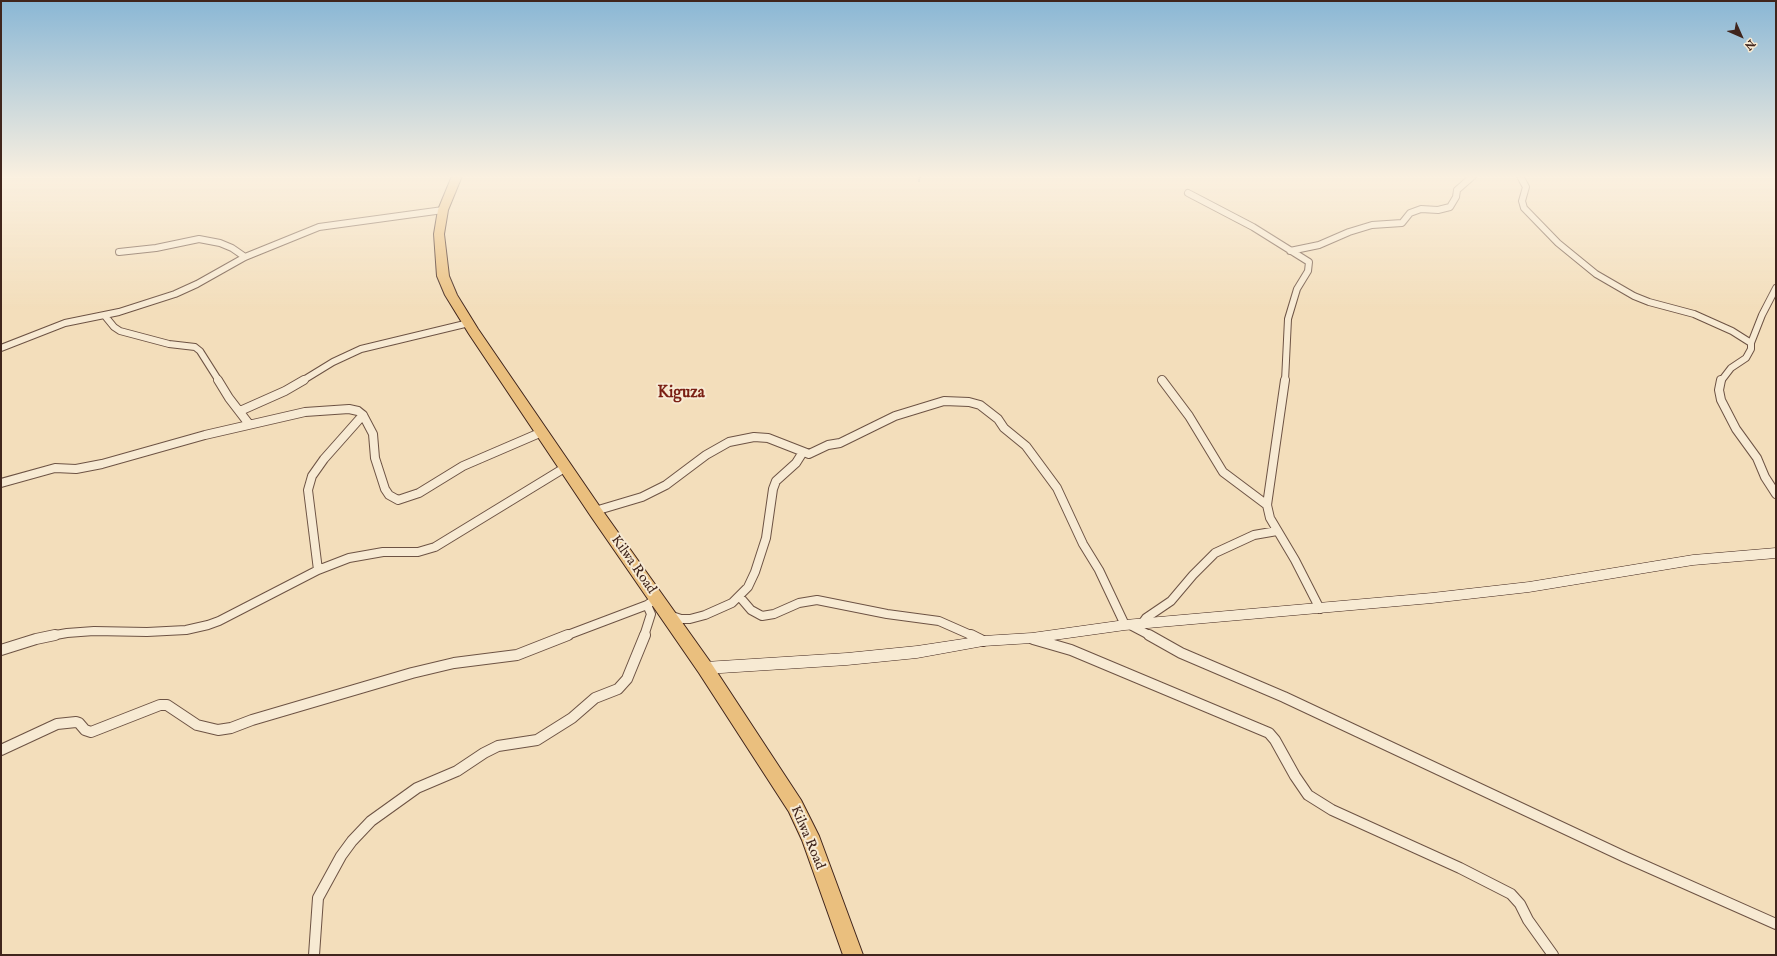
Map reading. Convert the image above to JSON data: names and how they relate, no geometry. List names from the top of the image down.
{
  "streets": {
    "highway": ["Kilwa Road"]
  },
  "districts": ["Kiguza"],
  "north": "bottom right"
}
